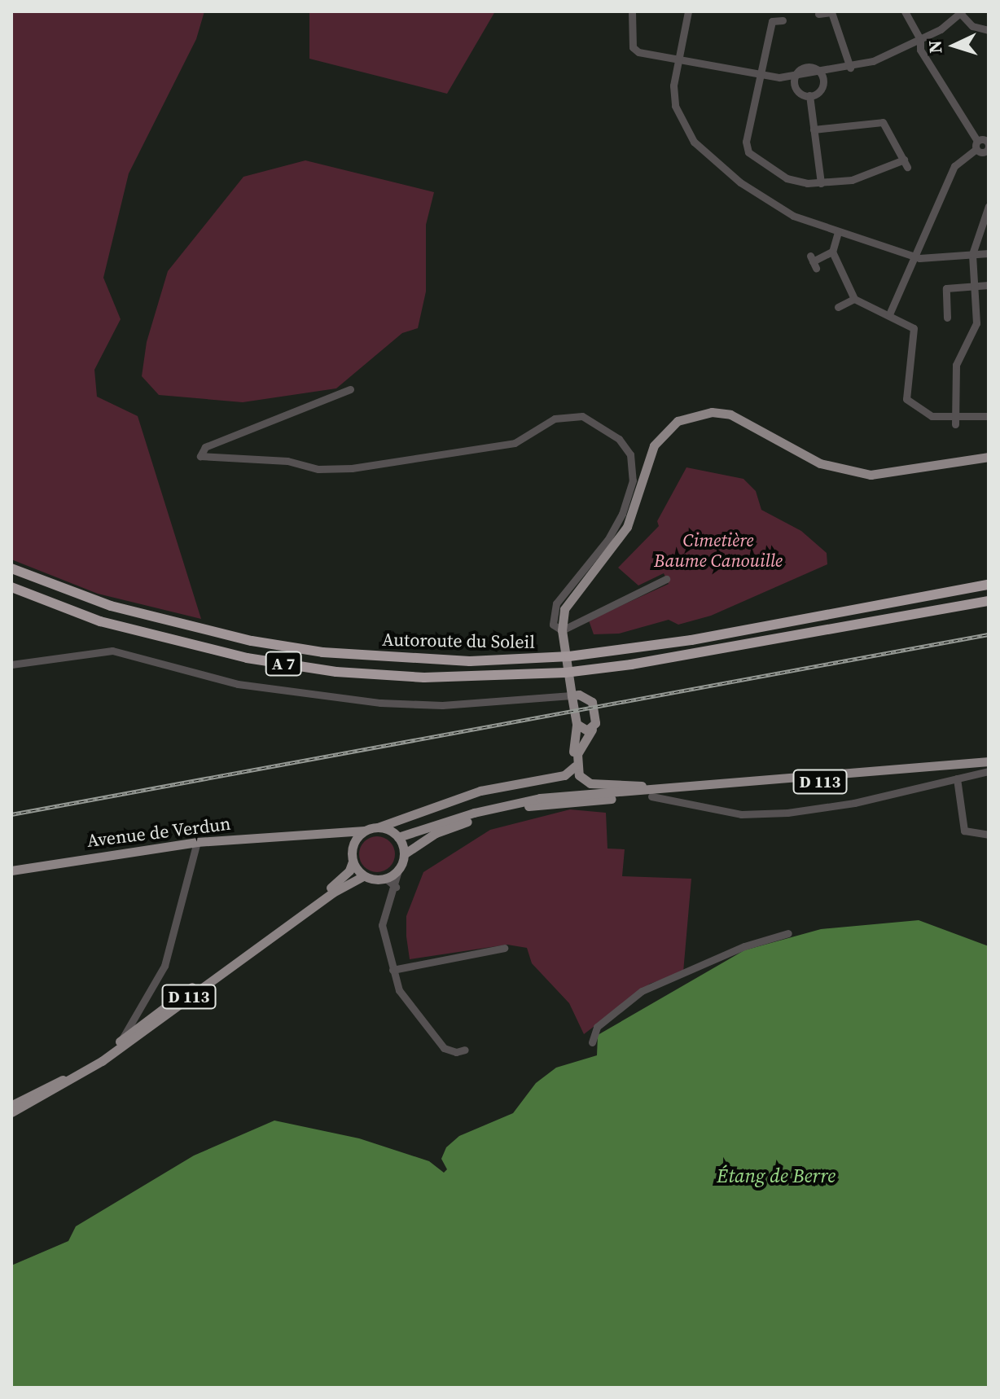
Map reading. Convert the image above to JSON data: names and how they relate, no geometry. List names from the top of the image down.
{
  "streets": {
    "highway": ["Autoroute du Soleil", "A 7"],
    "main road": ["D 113", "Avenue de Verdun"]
  },
  "water": ["Étang de Berre"],
  "parks": ["Cimetière Baume Canouille"],
  "north": "left"
}
